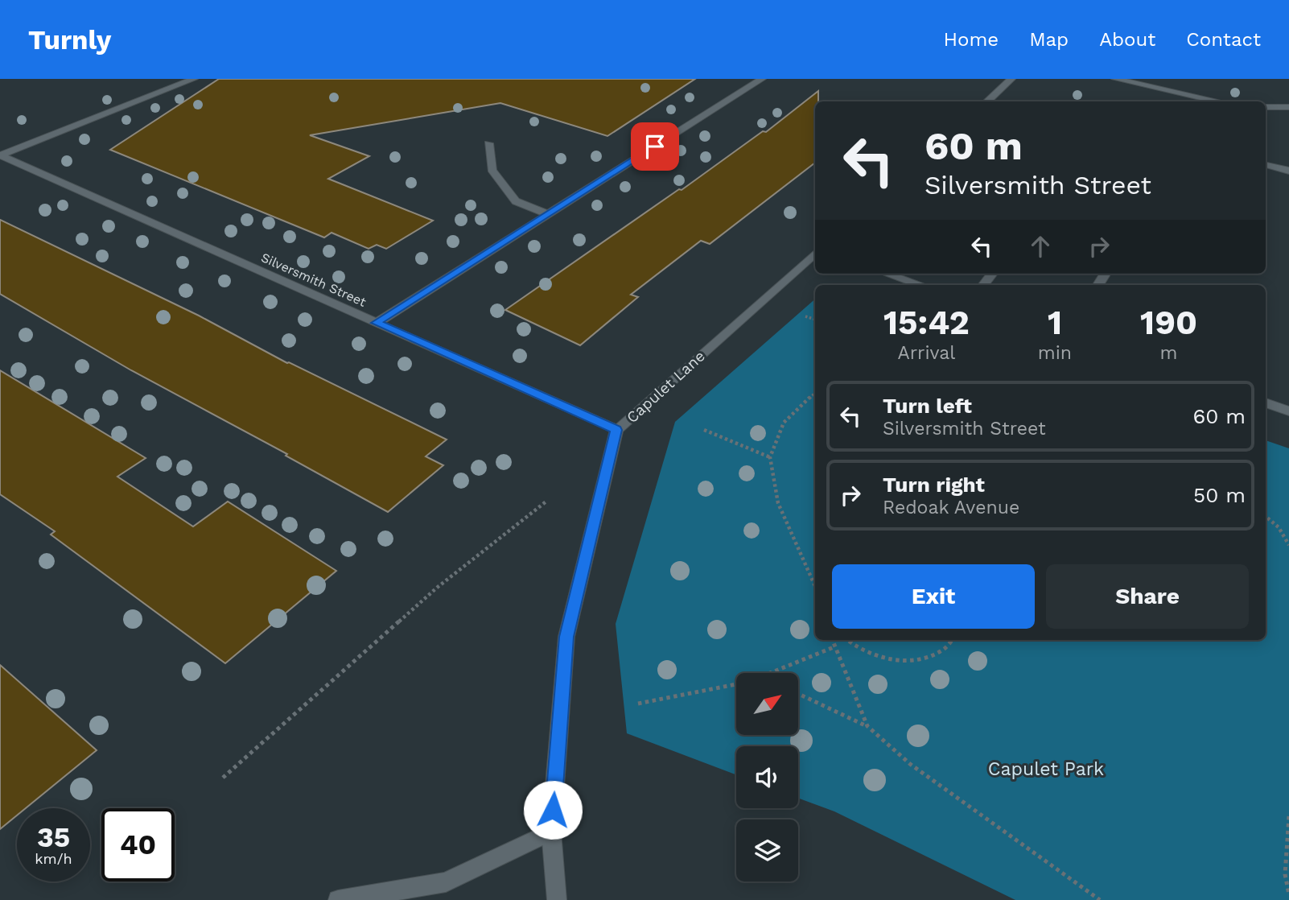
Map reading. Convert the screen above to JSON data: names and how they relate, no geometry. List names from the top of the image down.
{
  "streets": {
    "street": ["Silversmith Street", "Capulet Lane"]
  },
  "crossings": [
    ["Silversmith Street", "Capulet Lane"]
  ],
  "parks": ["Capulet Park"],
  "north": "top right",
  "page": {
    "header": "Turnly",
    "nav": [
      "Home",
      "Map",
      "About",
      "Contact"
    ],
    "turn": ["60 m", "Silversmith Street"],
    "eta": [
      "15:42",
      "Arrival",
      "1",
      "min",
      "190",
      "m"
    ],
    "list": [
      {
        "name": "Turn left",
        "note": "Silversmith Street",
        "value": "60 m"
      },
      {
        "name": "Turn right",
        "note": "Redoak Avenue",
        "value": "50 m"
      }
    ],
    "buttons": ["Exit", "Share"],
    "speed": "35 km/h",
    "limit": "40"
  }
}
